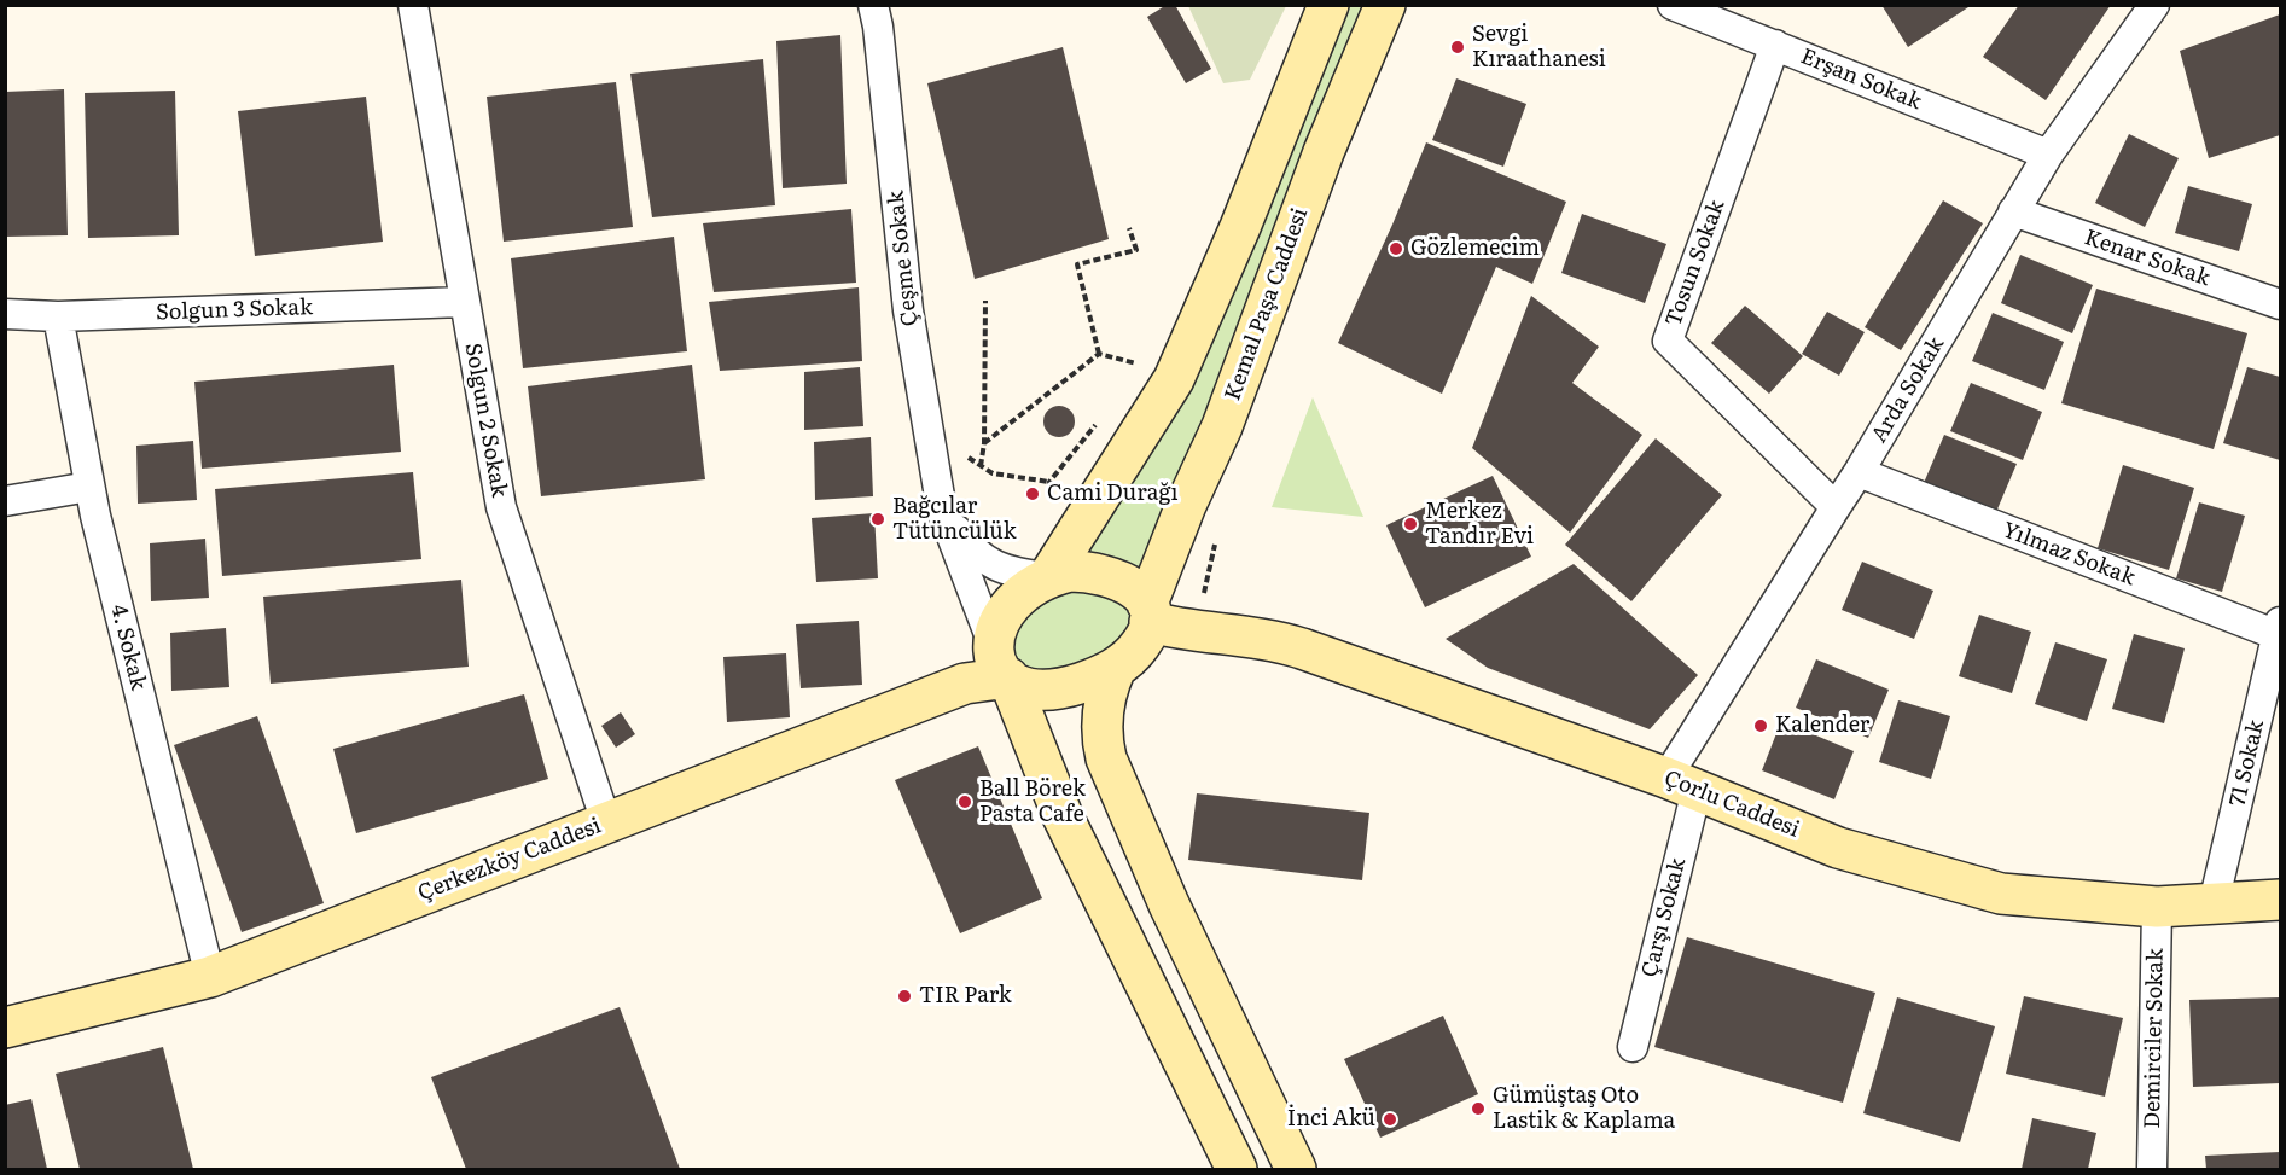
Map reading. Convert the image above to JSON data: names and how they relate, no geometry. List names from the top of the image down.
{
  "streets": {
    "main road": ["Kemal Paşa Caddesi", "Çorlu Caddesi", "Çerkezköy Caddesi"],
    "street": [
      "Erşan Sokak",
      "Çeşme Sokak",
      "Kenar Sokak",
      "Tosun Sokak",
      "Solgun 3 Sokak",
      "Arda Sokak",
      "Solgun 2 Sokak",
      "Yılmaz Sokak",
      "4. Sokak",
      "71 Sokak",
      "Çarşı Sokak",
      "Demirciler Sokak"
    ]
  },
  "crossings": [
    ["Erşan Sokak", "Tosun Sokak"],
    ["Erşan Sokak", "Arda Sokak"],
    ["Çeşme Sokak", "Kemal Paşa Caddesi"],
    ["Çeşme Sokak", "Çorlu Caddesi"],
    ["Çeşme Sokak", "Çerkezköy Caddesi"],
    ["Kenar Sokak", "Arda Sokak"],
    ["Tosun Sokak", "Arda Sokak"],
    ["Kemal Paşa Caddesi", "Çorlu Caddesi"],
    ["Kemal Paşa Caddesi", "Çerkezköy Caddesi"],
    ["Solgun 3 Sokak", "Solgun 2 Sokak"],
    ["Solgun 3 Sokak", "4. Sokak"],
    ["Arda Sokak", "Yılmaz Sokak"],
    ["Arda Sokak", "Çorlu Caddesi"],
    ["Arda Sokak", "Çarşı Sokak"],
    ["Solgun 2 Sokak", "Çerkezköy Caddesi"],
    ["Yılmaz Sokak", "71 Sokak"],
    ["4. Sokak", "Çerkezköy Caddesi"],
    ["71 Sokak", "Çorlu Caddesi"],
    ["Çorlu Caddesi", "Çerkezköy Caddesi"],
    ["Çorlu Caddesi", "Çarşı Sokak"],
    ["Çorlu Caddesi", "Demirciler Sokak"]
  ],
  "places": [
    "Sevgi Kıraathanesi",
    "Gözlemecim",
    "Cami Durağı",
    "Bağcılar Tütüncülük",
    "Merkez Tandır Evi",
    "Kalender",
    "Ball Börek Pasta Cafe",
    "TIR Park",
    "Gümüştaş Oto Lastik & Kaplama",
    "İnci Akü"
  ]
}
